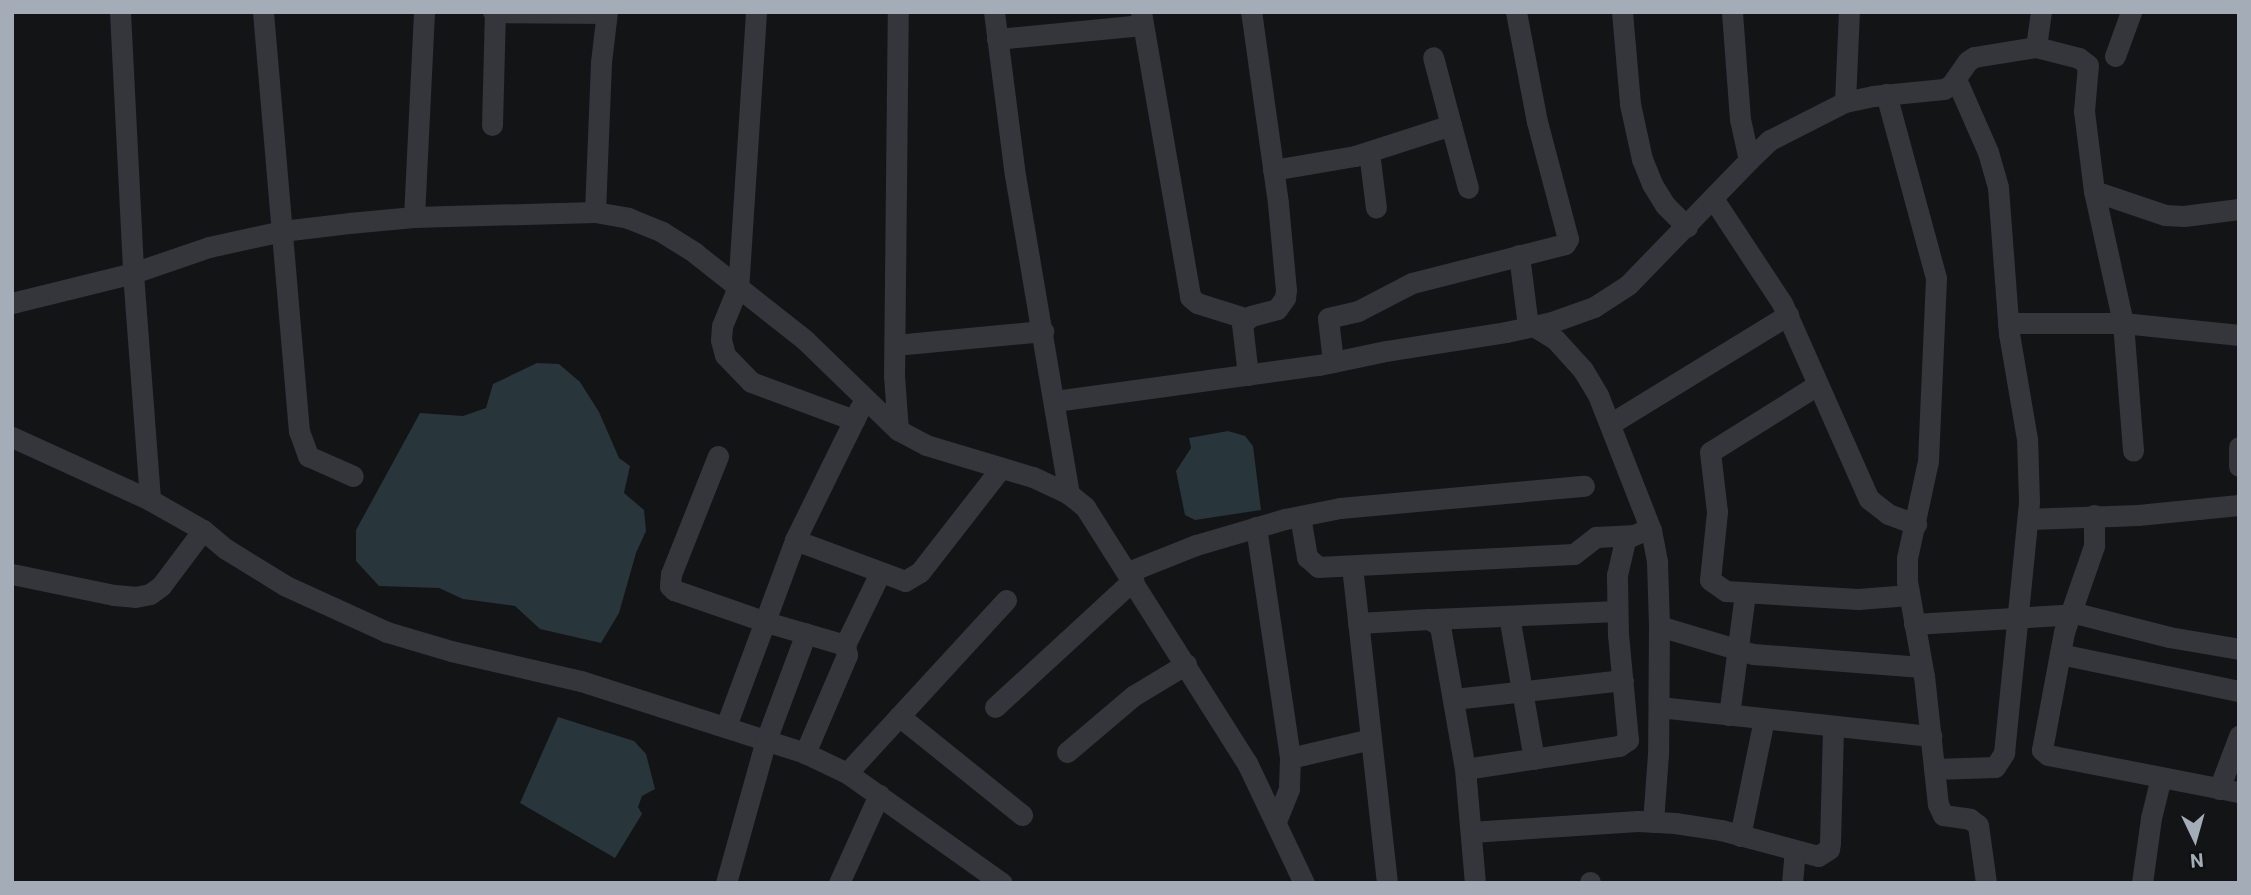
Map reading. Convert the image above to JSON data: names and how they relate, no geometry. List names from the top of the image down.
{
  "north": "bottom"
}
